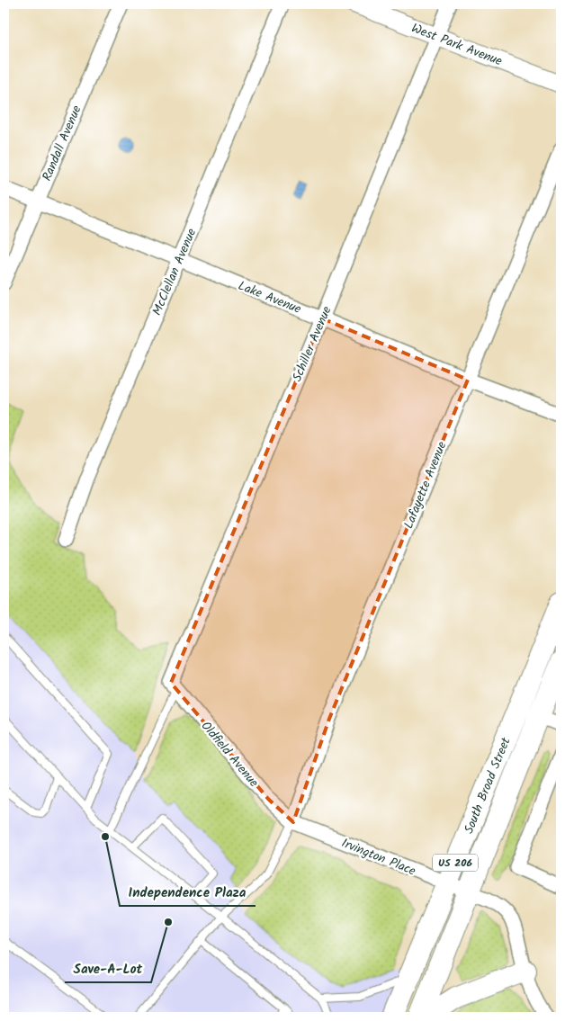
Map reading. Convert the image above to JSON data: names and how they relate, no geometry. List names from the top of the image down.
{
  "streets": {
    "main road": ["South Broad Street", "US 206"],
    "street": [
      "West Park Avenue",
      "Randall Avenue",
      "McClellan Avenue",
      "Lake Avenue",
      "Schiller Avenue",
      "Lafayette Avenue",
      "Oldfield Avenue",
      "Irvington Place"
    ]
  },
  "crossings": [
    ["West Park Avenue", "Schiller Avenue"],
    ["Randall Avenue", "Lake Avenue"],
    ["McClellan Avenue", "Lake Avenue"],
    ["Lake Avenue", "Schiller Avenue"],
    ["Lake Avenue", "Lafayette Avenue"],
    ["Schiller Avenue", "Oldfield Avenue"],
    ["Lafayette Avenue", "Oldfield Avenue"],
    ["Lafayette Avenue", "Irvington Place"],
    ["Oldfield Avenue", "Irvington Place"],
    ["South Broad Street", "Irvington Place"]
  ],
  "places": ["Independence Plaza", "Save-A-Lot"]
}
